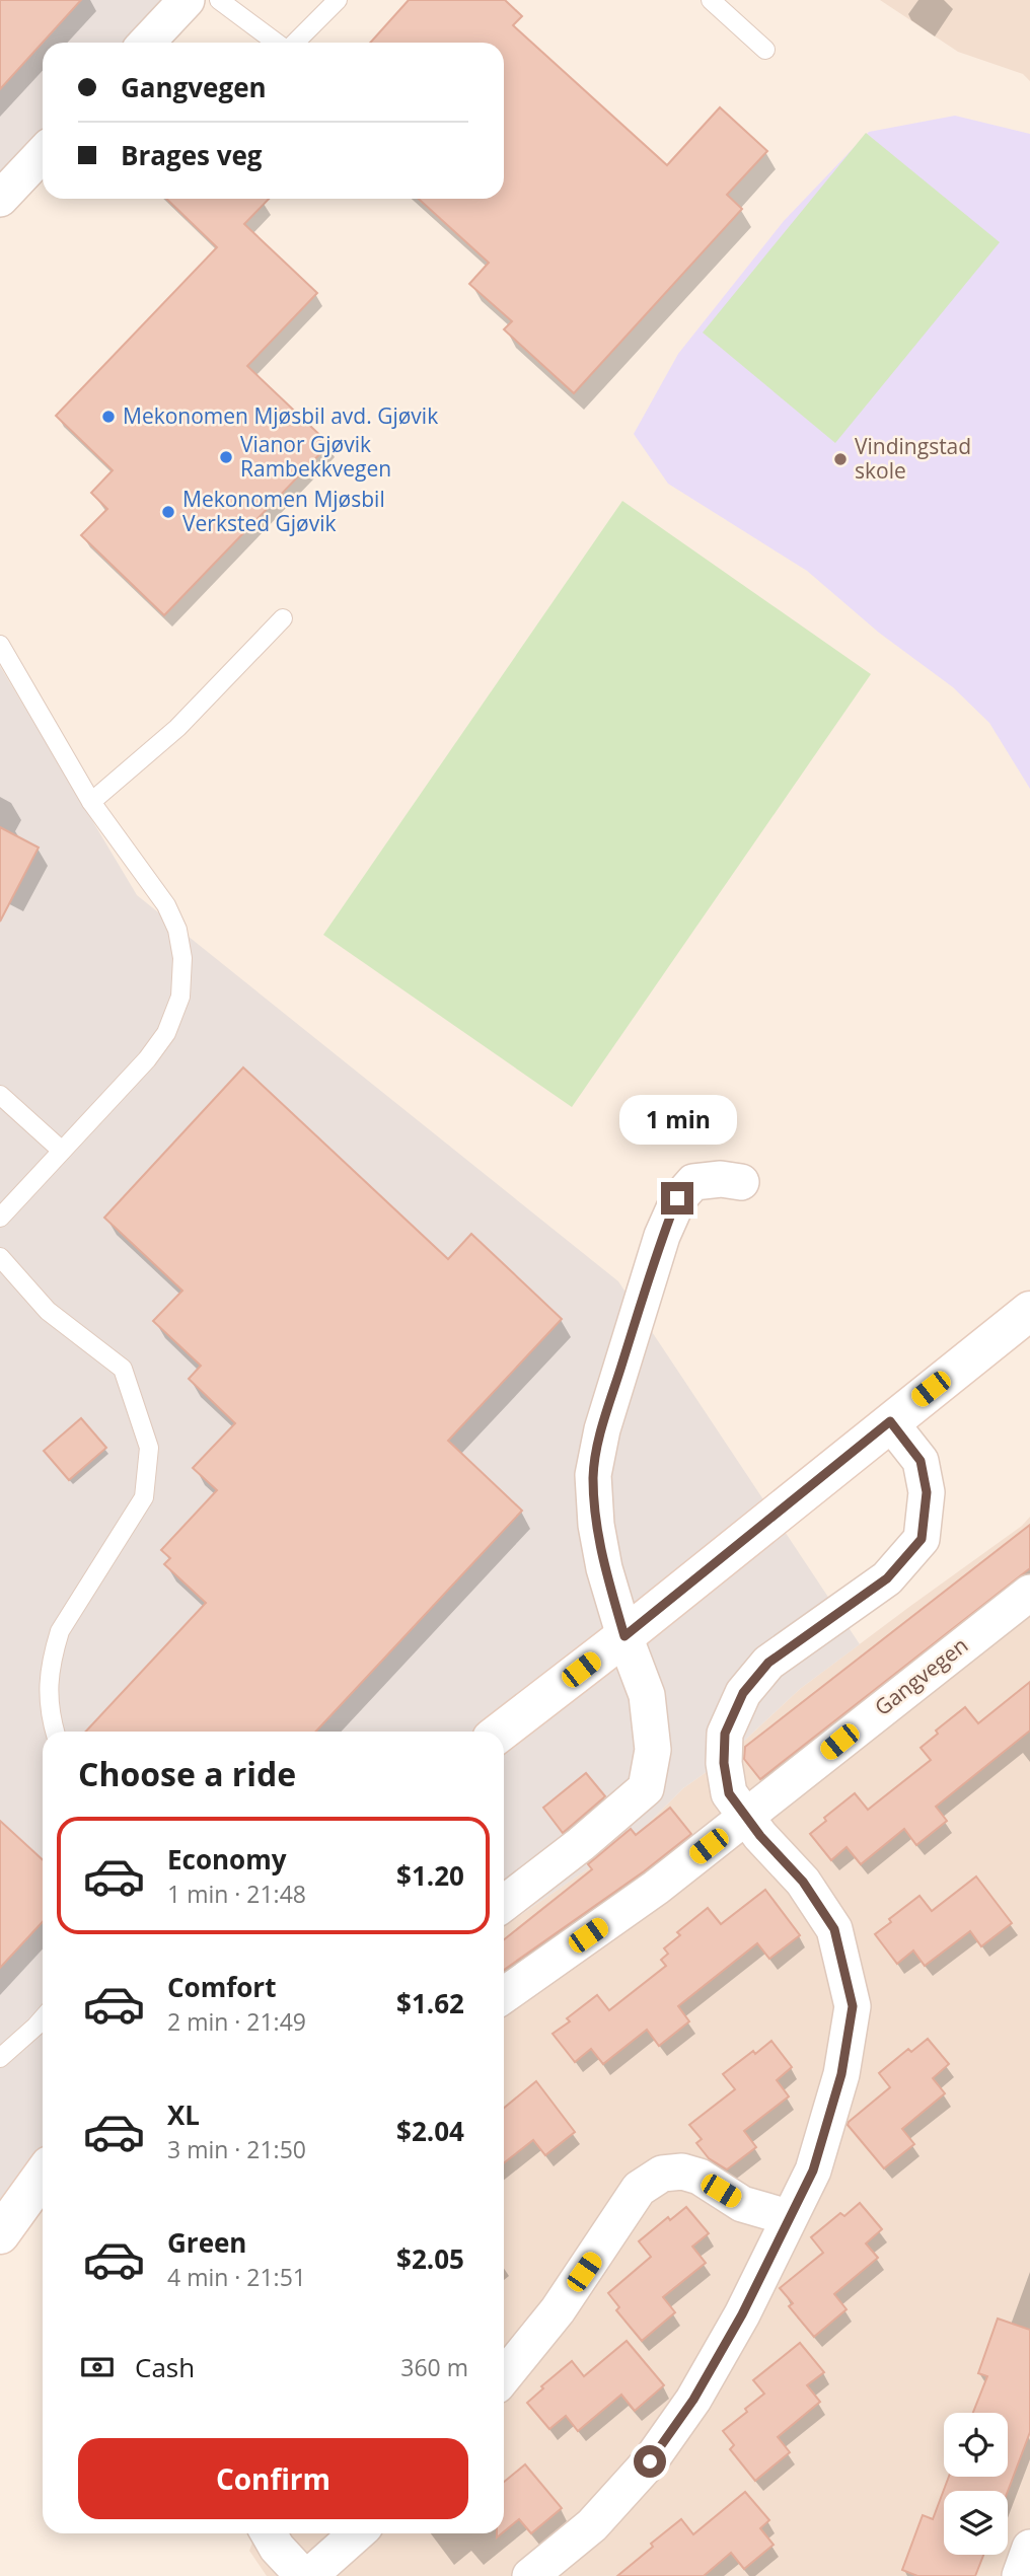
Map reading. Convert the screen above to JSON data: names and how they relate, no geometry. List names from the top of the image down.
{
  "streets": {
    "street": ["Gangvegen"]
  },
  "places": [
    "Mekonomen Mjøsbil avd. Gjøvik",
    "Vianor Gjøvik Rambekkvegen",
    "Vindingstad skole",
    "Mekonomen Mjøsbil Verksted Gjøvik"
  ],
  "page": {
    "banner": ["Gangvegen", "Brages veg"],
    "bubble": "1 min",
    "heading": "Choose a ride",
    "list": [
      {
        "name": "Economy",
        "note": "1 min · 21:48",
        "value": "$1.20"
      },
      {
        "name": "Comfort",
        "note": "2 min · 21:49",
        "value": "$1.62"
      },
      {
        "name": "XL",
        "note": "3 min · 21:50",
        "value": "$2.04"
      },
      {
        "name": "Green",
        "note": "4 min · 21:51",
        "value": "$2.05"
      }
    ],
    "pay": ["Cash", "360 m"],
    "buttons": "Confirm"
  }
}
